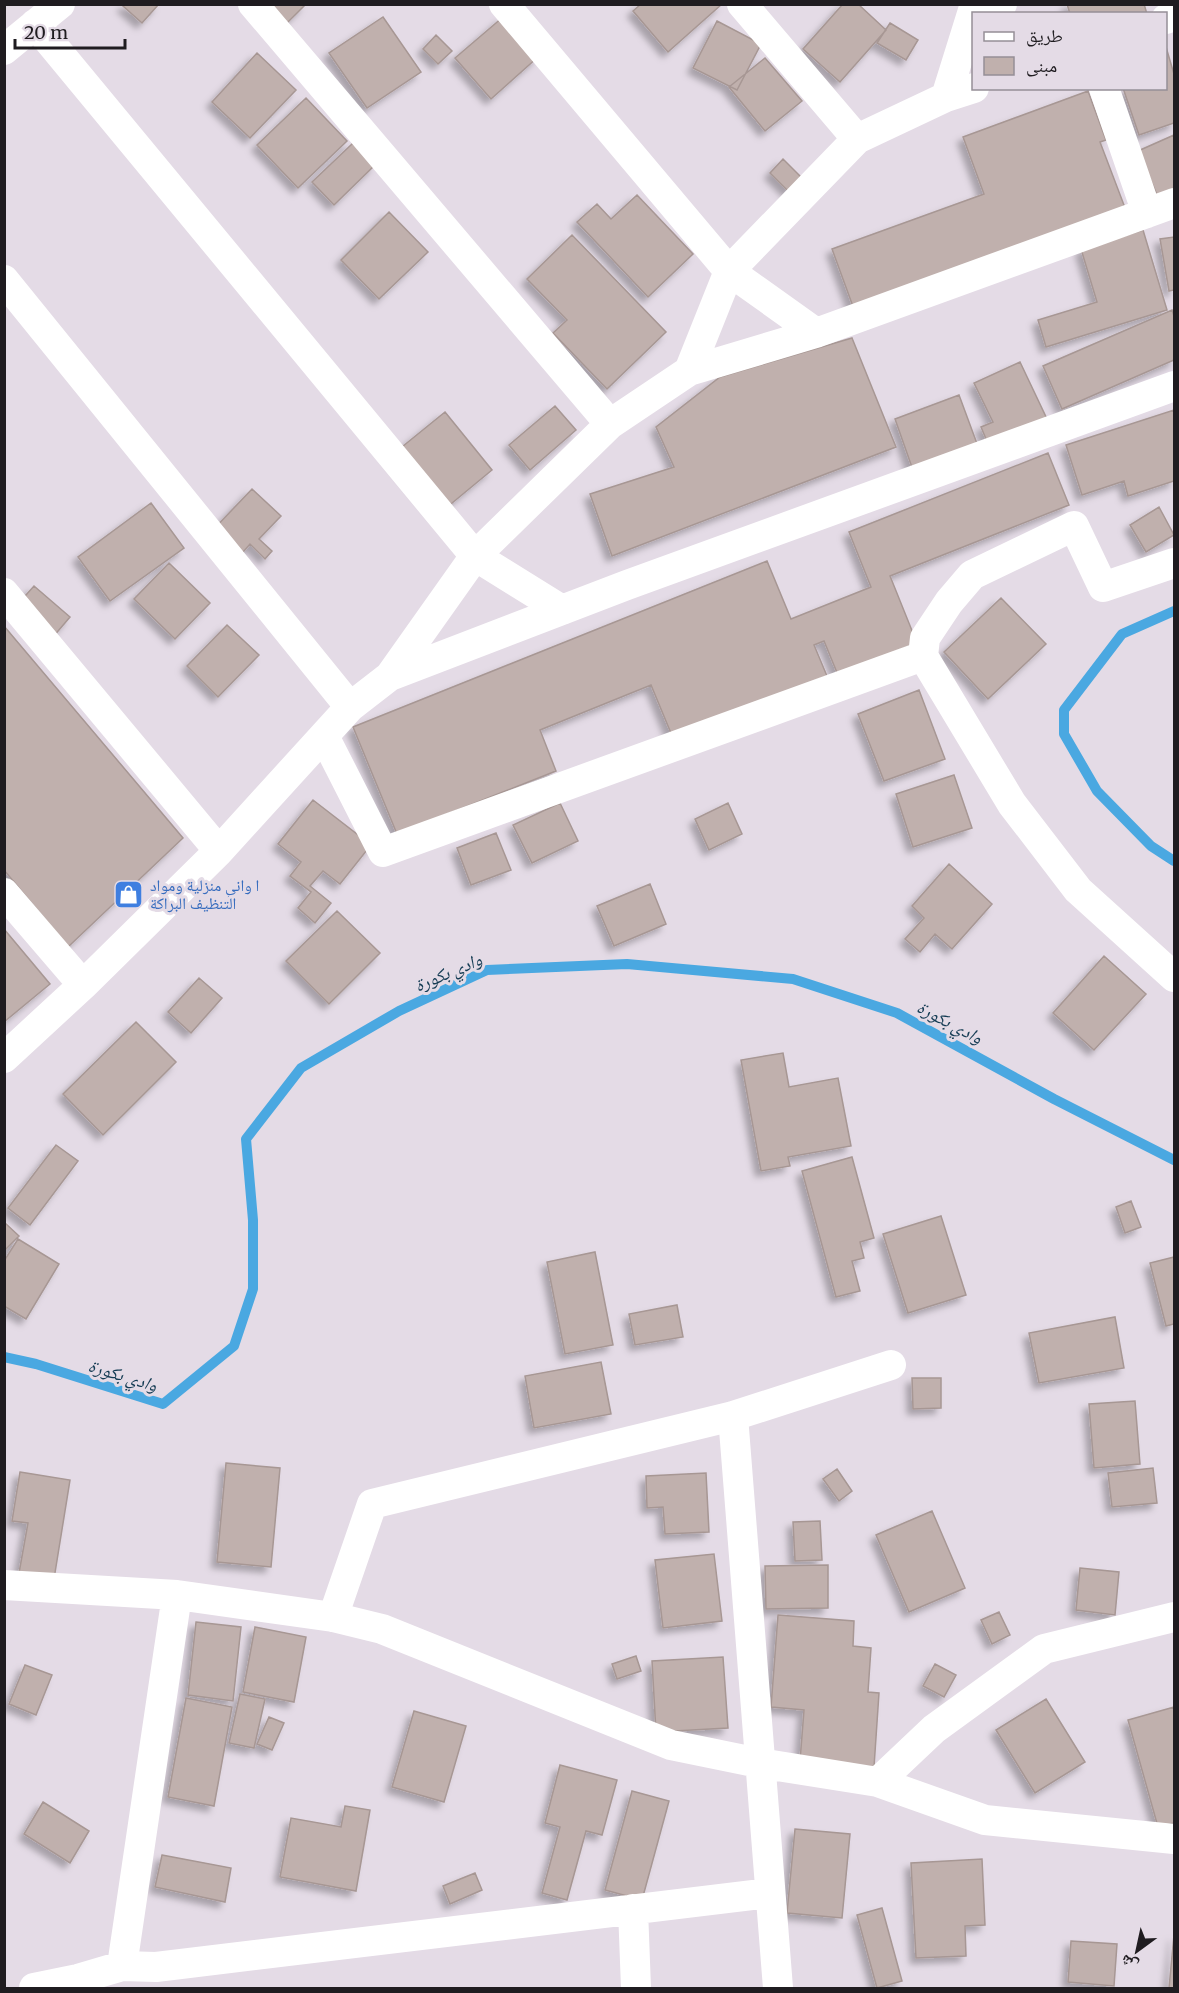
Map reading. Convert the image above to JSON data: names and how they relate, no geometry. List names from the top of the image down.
{
  "water": ["وادي بكورة"],
  "places": {
    "shop": ["ا واني منزلية ومواد التنظيف البراكة"]
  },
  "legend": ["طريق", "مبنى"],
  "scale_bar": "20 m",
  "north": "bottom left"
}
